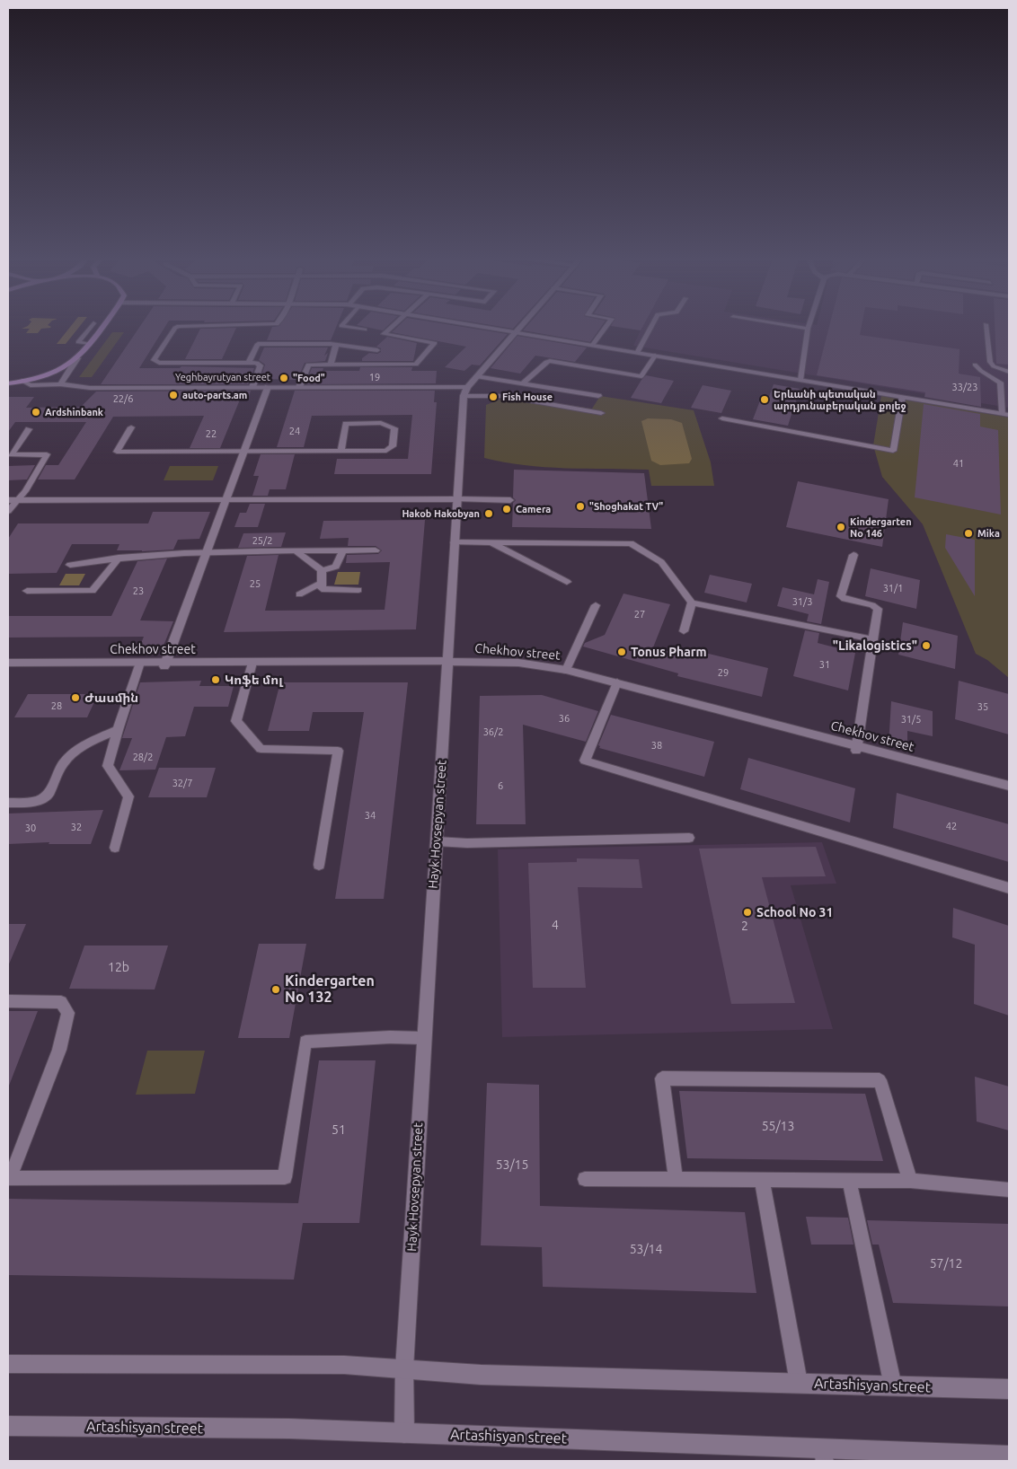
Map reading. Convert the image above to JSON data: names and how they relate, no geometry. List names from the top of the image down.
{
  "streets": {
    "street": [
      "Yeghbayrutyan street",
      "Chekhov street",
      "Hayk Hovsepyan street",
      "Artashisyan street"
    ]
  },
  "crossings": [
    ["Yeghbayrutyan street", "Hayk Hovsepyan street"],
    ["Chekhov street", "Hayk Hovsepyan street"],
    ["Hayk Hovsepyan street", "Artashisyan street"]
  ],
  "places": [
    "\"Food\"",
    "auto-parts.am",
    "Fish House",
    "Երևանի պետական արդյունաբերական քոլեջ",
    "Ardshinbank",
    "\"Shoghakat TV\"",
    "Camera",
    "Hakob Hakobyan",
    "Kindergarten No 146",
    "Mika",
    "\"Likalogistics\"",
    "Tonus Pharm",
    "Կոֆե մոլ",
    "Ժասմին",
    "School No 31",
    "Kindergarten No 132"
  ],
  "house_numbers": [
    "19",
    "33/23",
    "22/6",
    "24",
    "22",
    "41",
    "25/2",
    "25",
    "31/1",
    "23",
    "31/3",
    "27",
    "31",
    "29",
    "28",
    "35",
    "36",
    "31/5",
    "36/2",
    "38",
    "28/2",
    "32/7",
    "6",
    "34",
    "42",
    "32",
    "30",
    "4",
    "2",
    "12b",
    "55/13",
    "51",
    "53/15",
    "53/14",
    "57/12"
  ]
}
